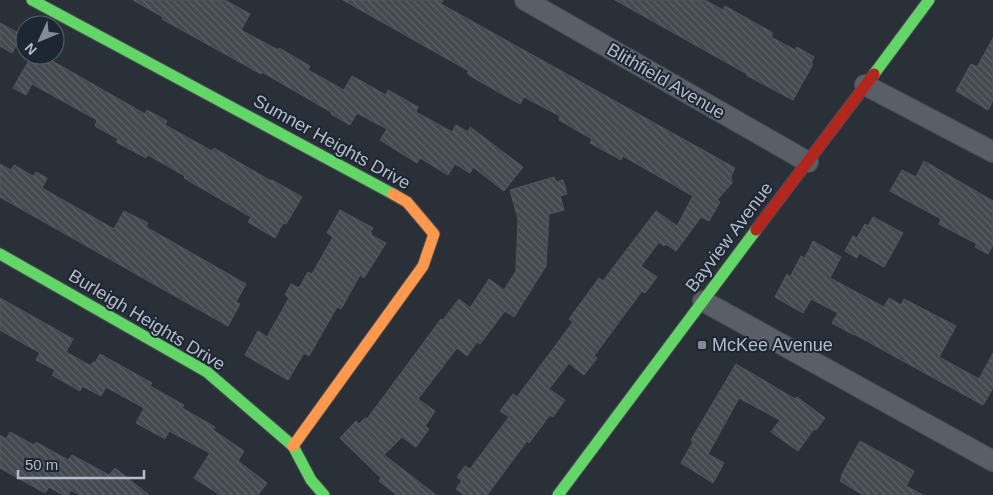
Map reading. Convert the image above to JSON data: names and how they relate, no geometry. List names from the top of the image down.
{
  "streets": {
    "street": [
      "Blithfield Avenue",
      "Sumner Heights Drive",
      "Bayview Avenue",
      "Burleigh Heights Drive"
    ]
  },
  "crossings": [
    ["Blithfield Avenue", "Bayview Avenue"],
    ["Sumner Heights Drive", "Burleigh Heights Drive"]
  ],
  "places": {
    "transit": ["McKee Avenue"]
  },
  "scale_bar": "50 m",
  "north": "bottom left"
}
